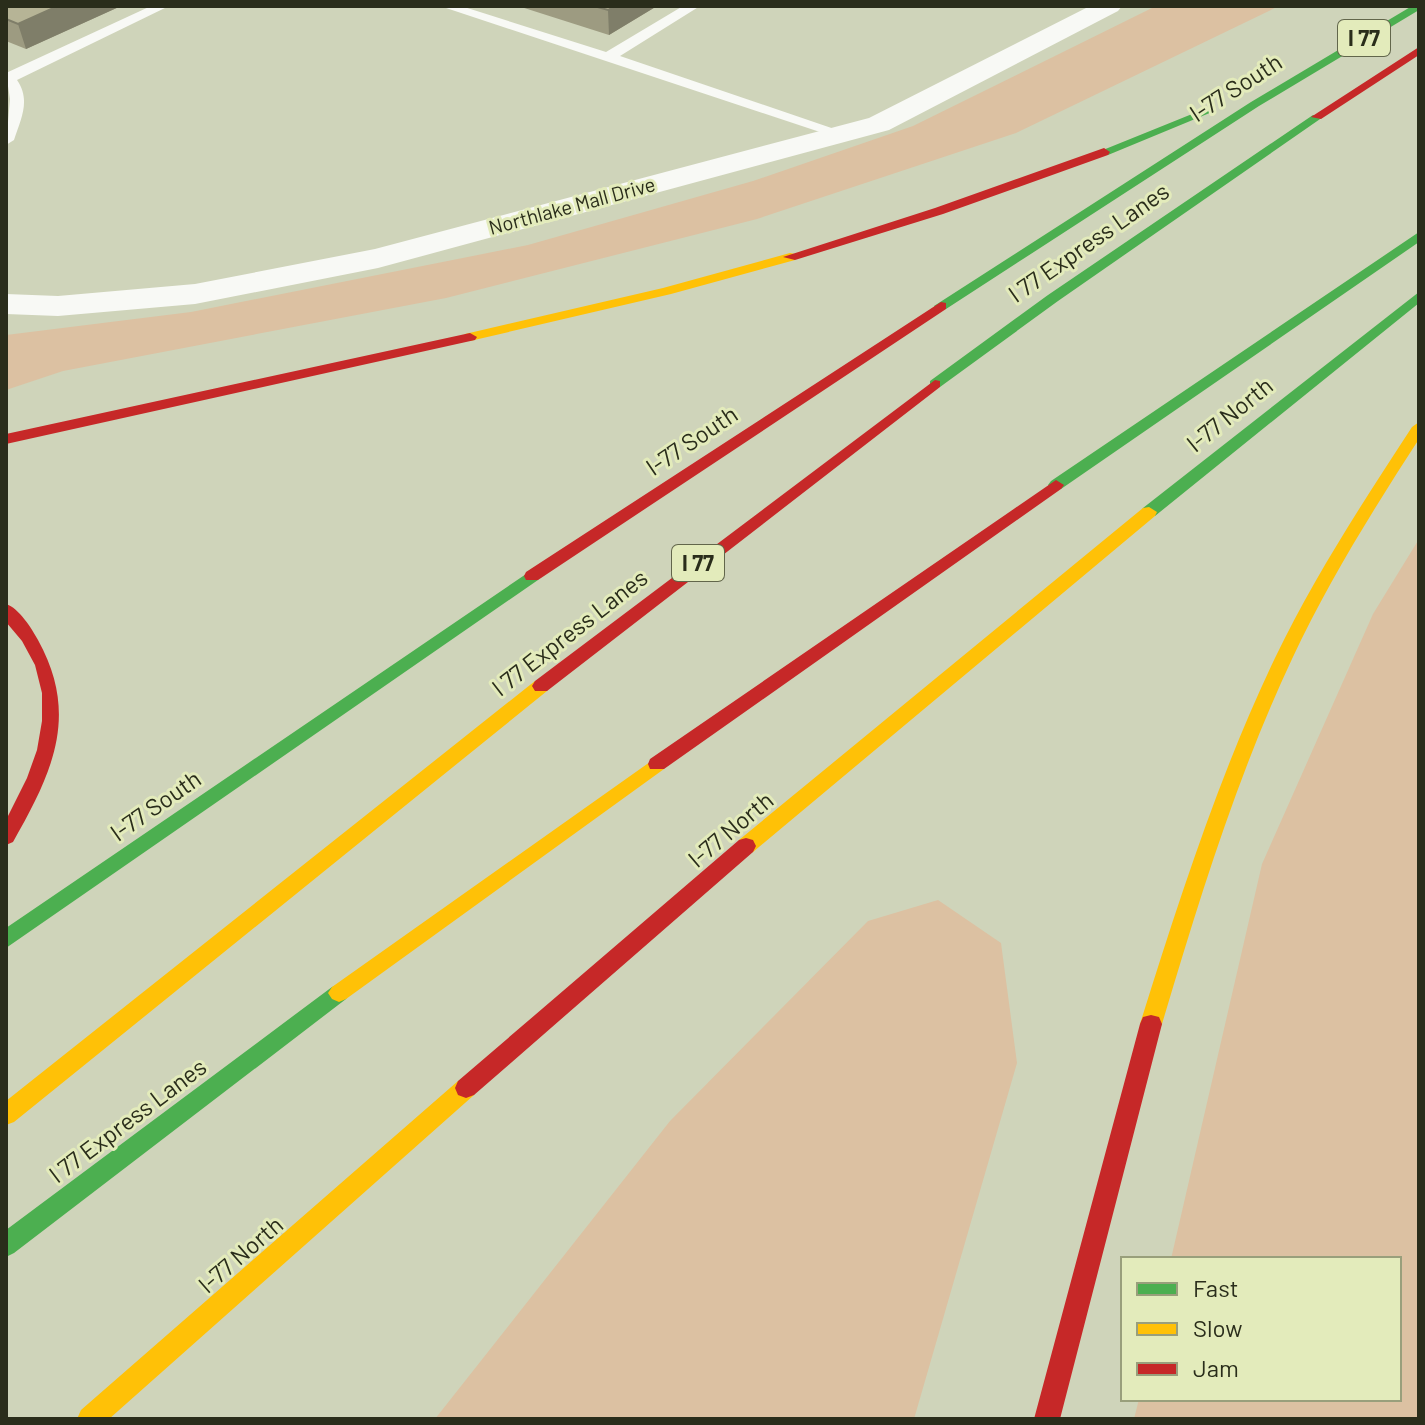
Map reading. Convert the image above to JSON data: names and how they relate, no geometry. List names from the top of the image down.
{
  "streets": {
    "highway": [
      "I 77",
      "I-77 South",
      "I 77 Express Lanes",
      "I-77 North"
    ],
    "street": ["Northlake Mall Drive"]
  },
  "legend": ["Fast", "Slow", "Jam"]
}
